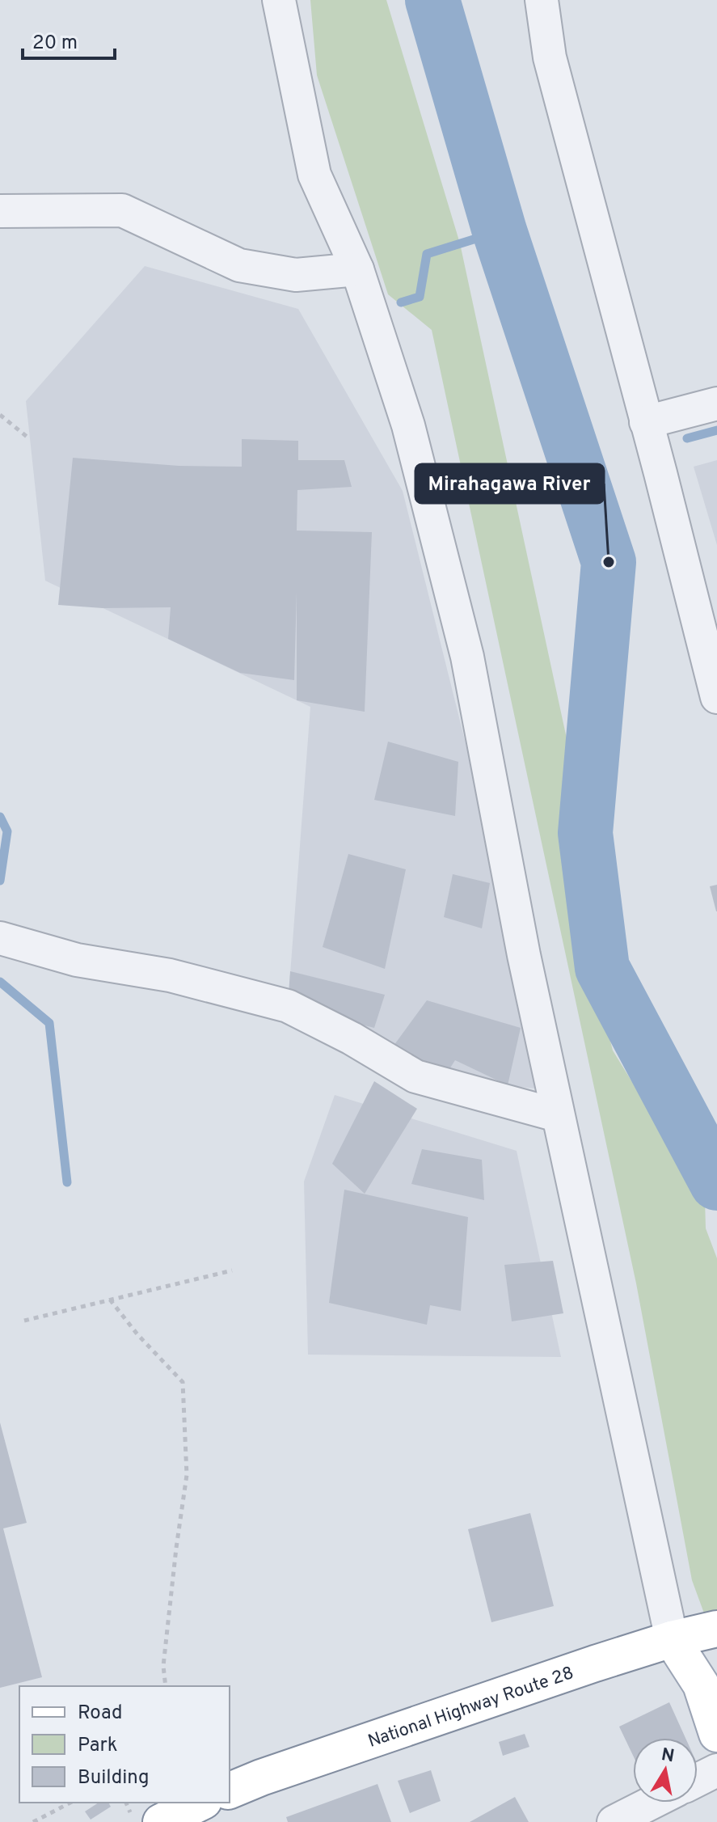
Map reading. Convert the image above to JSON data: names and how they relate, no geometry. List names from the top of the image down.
{
  "streets": {
    "main road": ["National Highway Route 28"]
  },
  "places": ["Mirahagawa River"],
  "legend": ["Road", "Park", "Building"],
  "scale_bar": "20 m",
  "north": "top"
}
